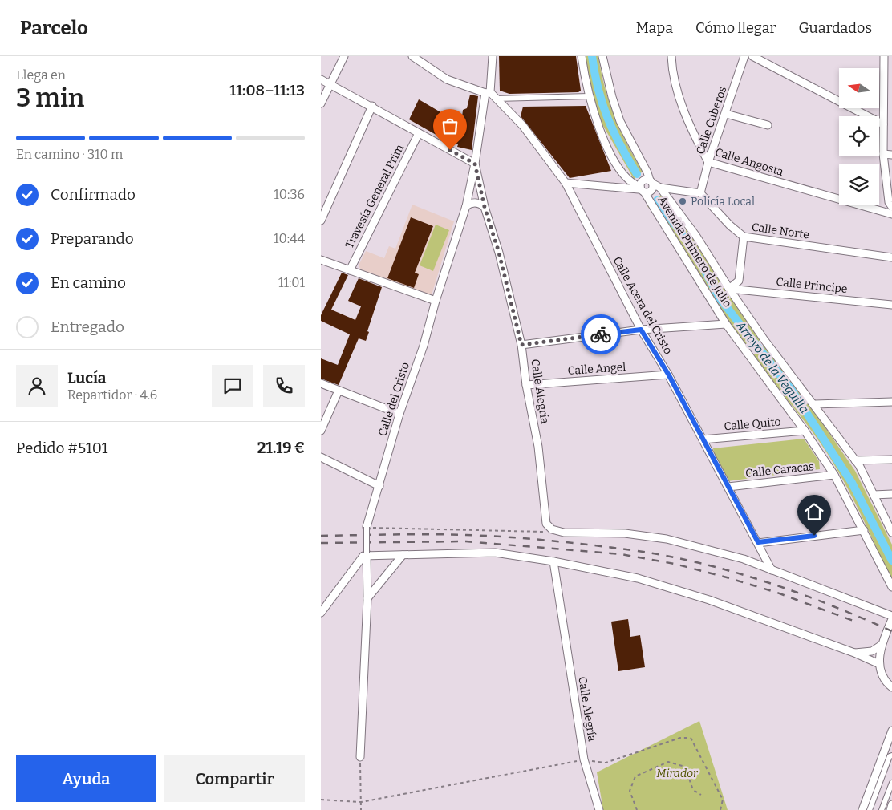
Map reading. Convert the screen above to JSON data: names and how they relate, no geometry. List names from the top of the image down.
{
  "streets": {
    "street": [
      "Calle Cuberos",
      "Calle Angosta",
      "Travesía General Prim",
      "Calle Norte",
      "Avenida Primero de Julio",
      "Calle Principe",
      "Calle Acera del Cristo",
      "Calle Angel",
      "Calle Alegría",
      "Calle del Cristo",
      "Calle Quito",
      "Calle Caracas"
    ]
  },
  "crossings": [
    ["Calle Cuberos", "Calle Angosta"],
    ["Calle Cuberos", "Calle Norte"],
    ["Avenida Primero de Julio", "Calle Principe"],
    ["Avenida Primero de Julio", "Calle Quito"],
    ["Avenida Primero de Julio", "Calle Caracas"],
    ["Calle Acera del Cristo", "Calle Angel"],
    ["Calle Acera del Cristo", "Calle del Cristo"],
    ["Calle Acera del Cristo", "Calle Quito"],
    ["Calle Acera del Cristo", "Calle Caracas"],
    ["Calle Angel", "Calle Alegría"],
    ["Calle Alegría", "Calle del Cristo"]
  ],
  "water": ["Arroyo de la Veguilla"],
  "parks": ["Mirador"],
  "places": ["Policía Local"],
  "north": "left",
  "page": {
    "header": "Parcelo",
    "nav": ["Mapa", "Cómo llegar", "Guardados"],
    "heading": ["3 min", "Llega en", "11:08–11:13"],
    "panel": [
      "Lucía",
      "Repartidor · 4.6",
      "Pedido #5101",
      "21.19 €"
    ],
    "bar": "En camino · 310 m",
    "list": [
      ["Confirmado", "10:36"],
      ["Preparando", "10:44"],
      ["En camino", "11:01"],
      "Entregado"
    ],
    "buttons": ["Ayuda", "Compartir"]
  }
}
